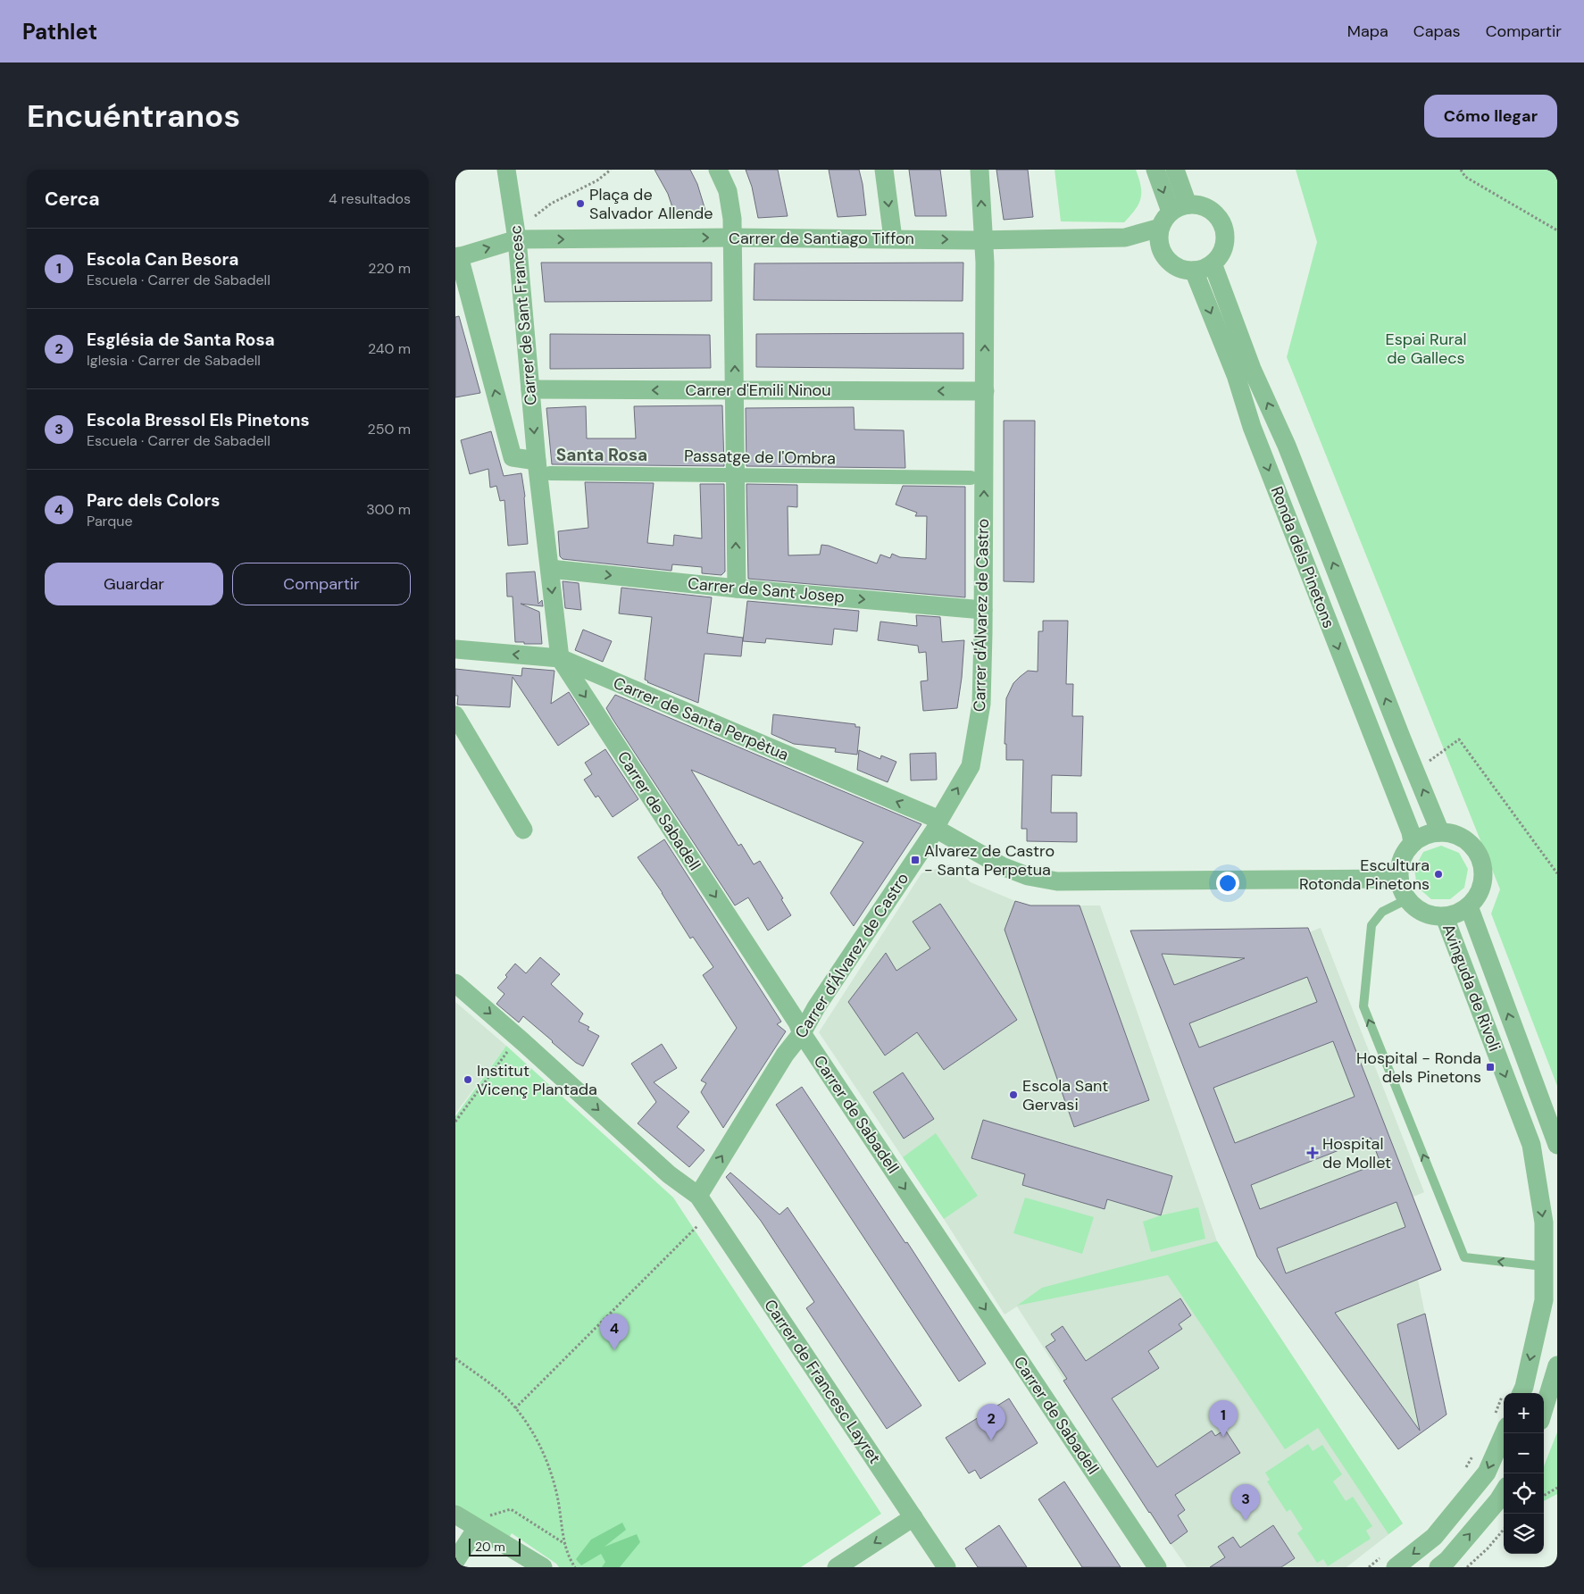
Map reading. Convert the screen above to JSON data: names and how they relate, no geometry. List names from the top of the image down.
{
  "streets": {
    "street": [
      "Carrer de Santiago Tiffon",
      "Carrer de Sant Francesc",
      "Carrer d'Emili Ninou",
      "Passatge de l'Ombra",
      "Ronda dels Pinetons",
      "Carrer de Sant Josep",
      "Carrer d'Álvarez de Castro",
      "Carrer de Santa Perpètua",
      "Carrer de Sabadell",
      "Avinguda de Rivoli",
      "Carrer de Francesc Layret"
    ]
  },
  "crossings": [
    ["Carrer de Santiago Tiffon", "Carrer de Sant Francesc"],
    ["Carrer de Santiago Tiffon", "Ronda dels Pinetons"],
    ["Carrer de Santiago Tiffon", "Carrer d'Álvarez de Castro"],
    ["Carrer de Sant Francesc", "Carrer d'Emili Ninou"],
    ["Carrer de Sant Francesc", "Passatge de l'Ombra"],
    ["Carrer de Sant Francesc", "Carrer de Sant Josep"],
    ["Carrer de Sant Francesc", "Carrer de Santa Perpètua"],
    ["Carrer de Sant Francesc", "Carrer de Sabadell"],
    ["Carrer d'Emili Ninou", "Carrer d'Álvarez de Castro"],
    ["Ronda dels Pinetons", "Carrer de Santa Perpètua"],
    ["Ronda dels Pinetons", "Avinguda de Rivoli"],
    ["Carrer de Sant Josep", "Carrer d'Álvarez de Castro"],
    ["Carrer d'Álvarez de Castro", "Carrer de Santa Perpètua"],
    ["Carrer d'Álvarez de Castro", "Carrer de Sabadell"],
    ["Carrer d'Álvarez de Castro", "Carrer de Francesc Layret"],
    ["Carrer de Santa Perpètua", "Carrer de Sabadell"],
    ["Carrer de Santa Perpètua", "Avinguda de Rivoli"]
  ],
  "one_way": [
    "Carrer de Santiago Tiffon",
    "Carrer d'Emili Ninou",
    "Carrer de Sant Josep",
    "Carrer d'Álvarez de Castro",
    "Carrer de Santa Perpètua",
    "Carrer de Sabadell"
  ],
  "districts": ["Santa Rosa"],
  "parks": ["Espai Rural de Gallecs"],
  "places": {
    "other": [
      "Plaça de Salvador Allende",
      "Escultura Rotonda Pinetons",
      "Institut Vicenç Plantada",
      "Escola Sant Gervasi"
    ],
    "transit": ["Alvarez de Castro - Santa Perpetua", "Hospital - Ronda dels Pinetons"],
    "health": ["Hospital de Mollet"]
  },
  "scale_bar": "20 m",
  "page": {
    "header": "Pathlet",
    "nav": ["Mapa", "Capas", "Compartir"],
    "buttons": [
      "Cómo llegar",
      ["Guardar", "Compartir"]
    ],
    "title": "Encuéntranos",
    "heading": ["Cerca", "4 resultados"],
    "list": [
      {
        "mark": "1",
        "name": "Escola Can Besora",
        "note": "Escuela · Carrer de Sabadell",
        "value": "220 m"
      },
      {
        "mark": "2",
        "name": "Església de Santa Rosa",
        "note": "Iglesia · Carrer de Sabadell",
        "value": "240 m"
      },
      {
        "mark": "3",
        "name": "Escola Bressol Els Pinetons",
        "note": "Escuela · Carrer de Sabadell",
        "value": "250 m"
      },
      {
        "mark": "4",
        "name": "Parc dels Colors",
        "note": "Parque",
        "value": "300 m"
      }
    ],
    "pins": [
      "4",
      "1",
      "2",
      "3"
    ],
    "map_buttons": ["+", "−"],
    "scale": "20 m"
  }
}
